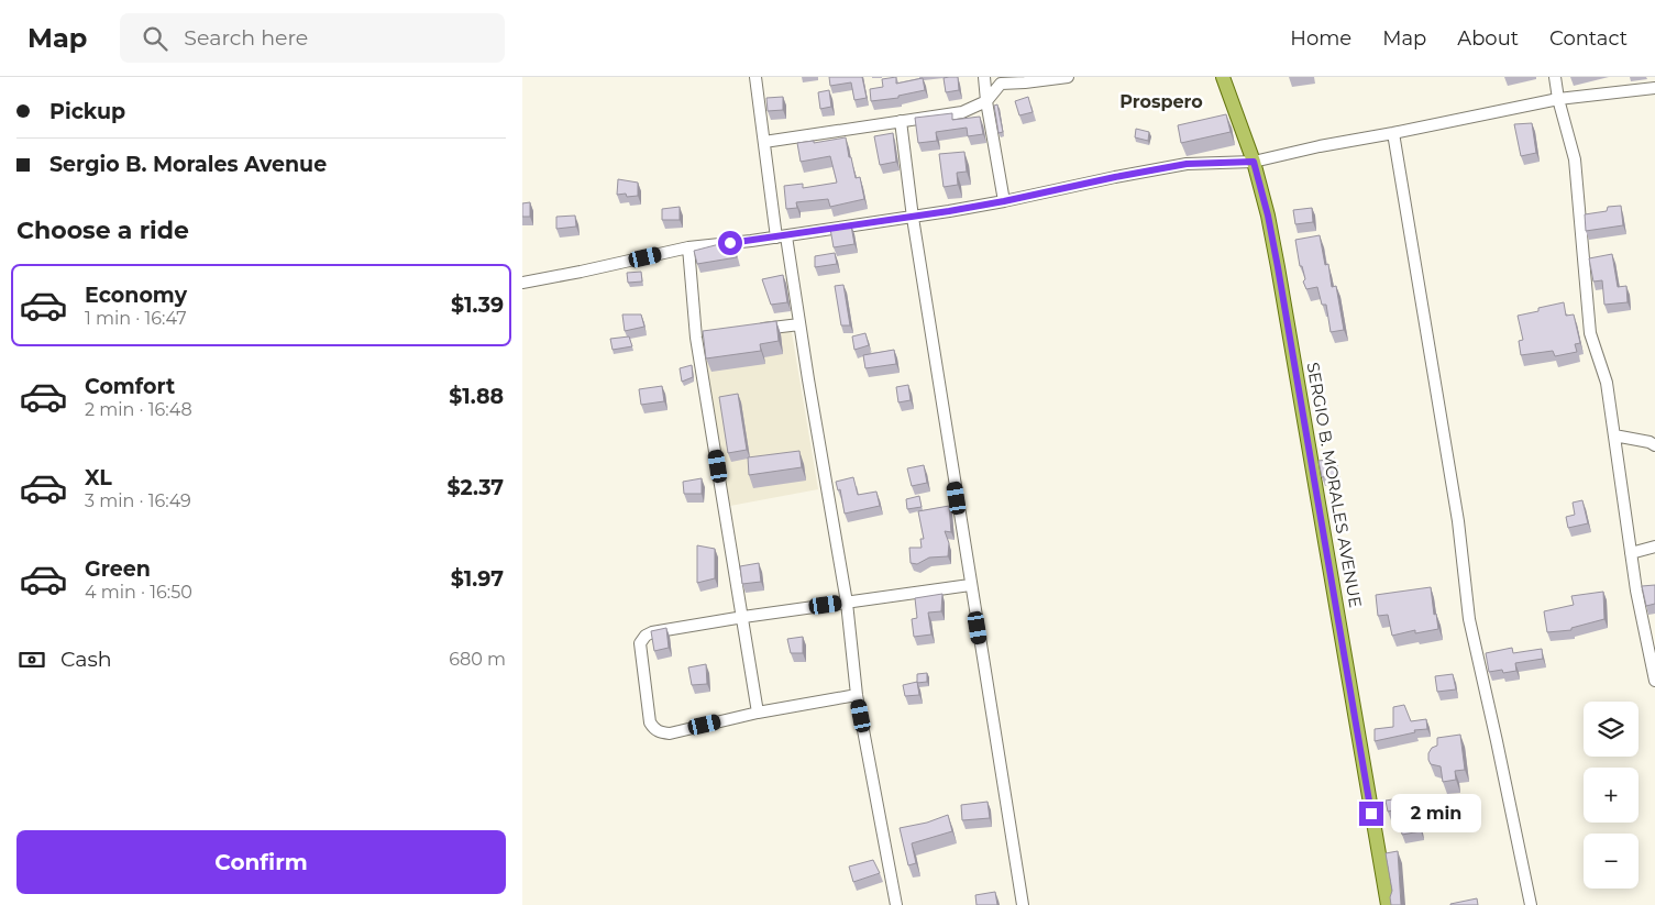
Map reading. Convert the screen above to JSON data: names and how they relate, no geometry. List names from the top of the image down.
{
  "streets": {
    "main road": ["SERGIO B. MORALES AVENUE"]
  },
  "districts": ["Prospero"],
  "page": {
    "header": "Map",
    "search": "Search here",
    "nav": [
      "Home",
      "Map",
      "About",
      "Contact"
    ],
    "banner": ["Pickup", "Sergio B. Morales Avenue"],
    "heading": "Choose a ride",
    "list": [
      {
        "name": "Economy",
        "note": "1 min · 16:47",
        "value": "$1.39"
      },
      {
        "name": "Comfort",
        "note": "2 min · 16:48",
        "value": "$1.88"
      },
      {
        "name": "XL",
        "note": "3 min · 16:49",
        "value": "$2.37"
      },
      {
        "name": "Green",
        "note": "4 min · 16:50",
        "value": "$1.97"
      }
    ],
    "pay": ["Cash", "680 m"],
    "map_buttons": ["+", "−"],
    "bubble": "2 min",
    "buttons": "Confirm"
  }
}
